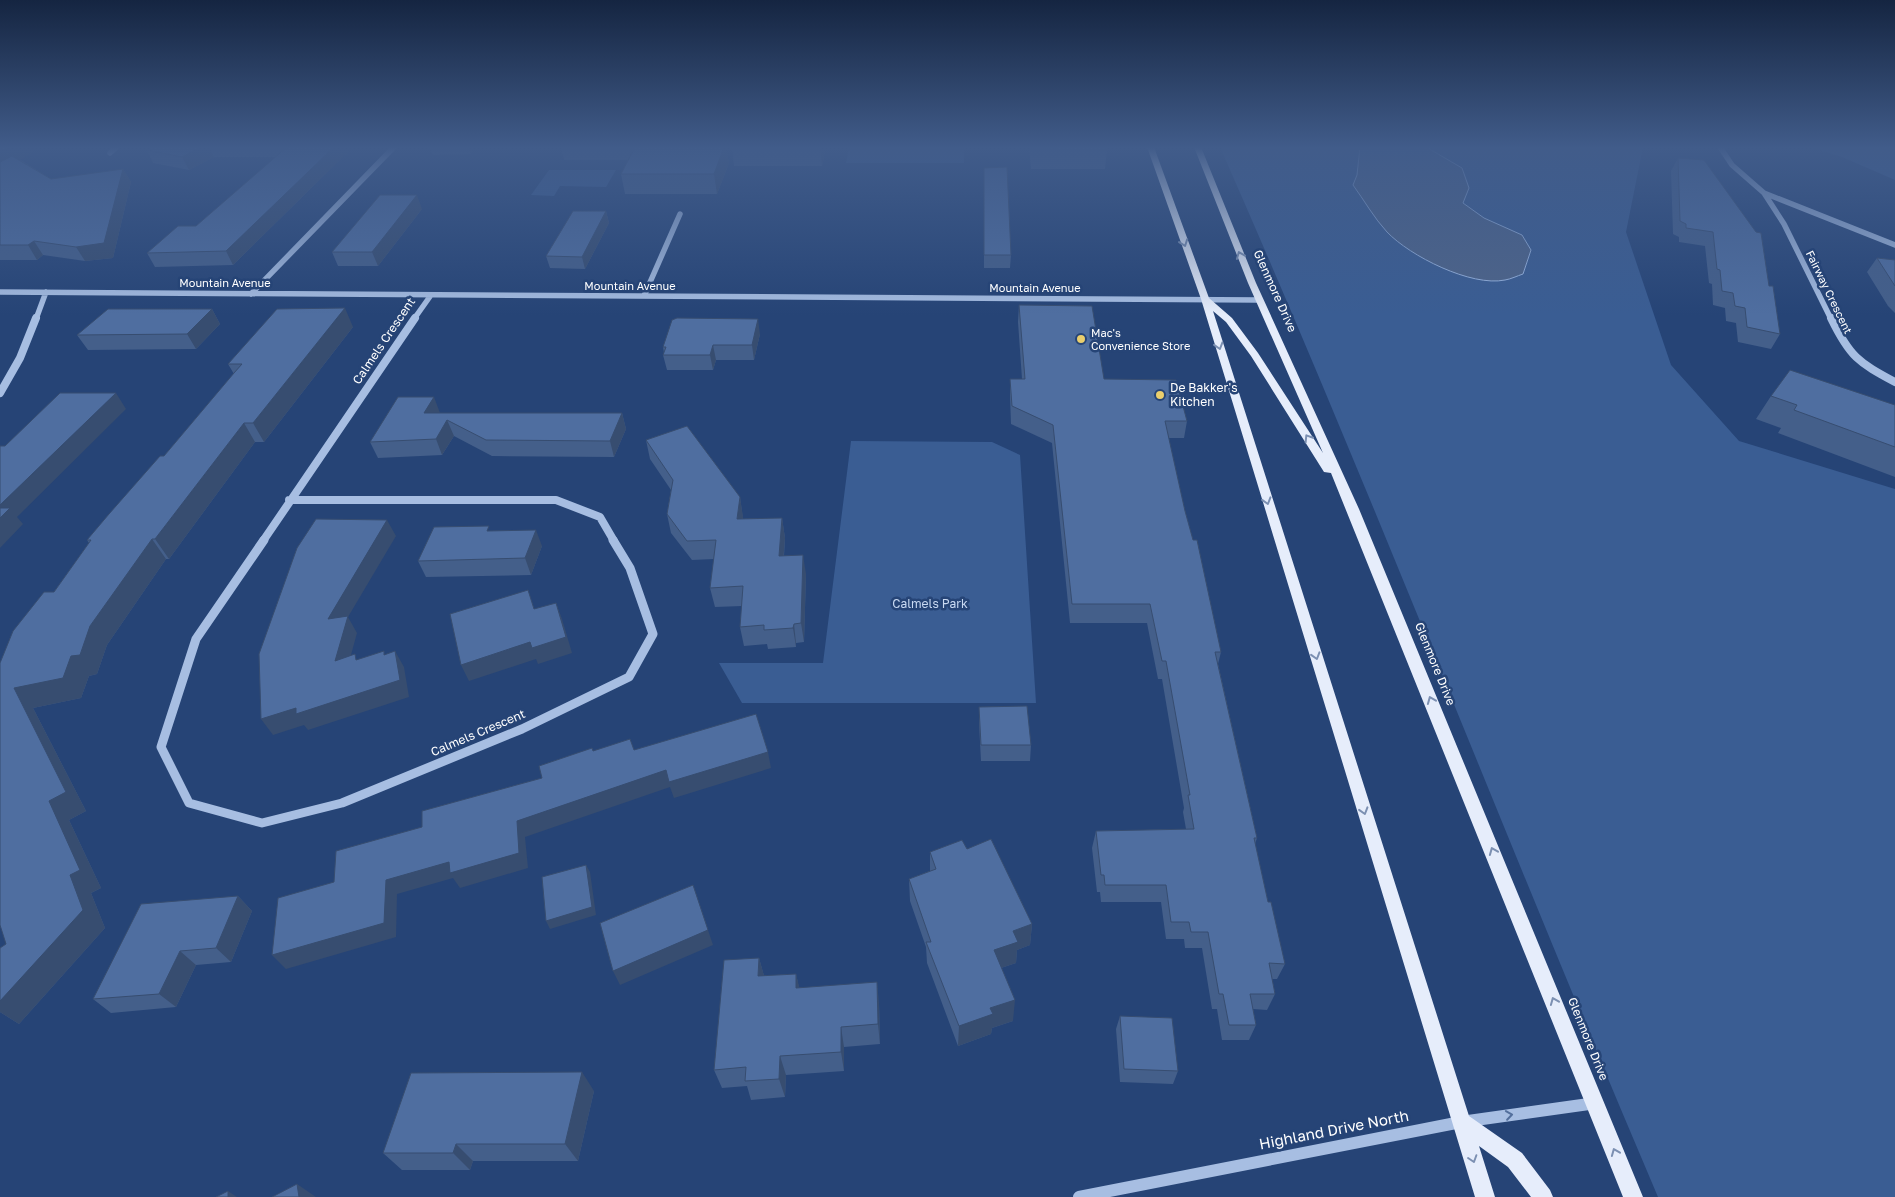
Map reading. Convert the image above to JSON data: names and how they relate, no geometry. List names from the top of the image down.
{
  "streets": {
    "main road": ["Glenmore Drive"],
    "street": [
      "Mountain Avenue",
      "Fairway Crescent",
      "Calmels Crescent",
      "Highland Drive North"
    ]
  },
  "crossings": [
    ["Mountain Avenue", "Glenmore Drive"],
    ["Mountain Avenue", "Calmels Crescent"],
    ["Glenmore Drive", "Highland Drive North"]
  ],
  "parks": ["Calmels Park"],
  "places": ["Mac's Convenience Store", "De Bakker's Kitchen"]
}
